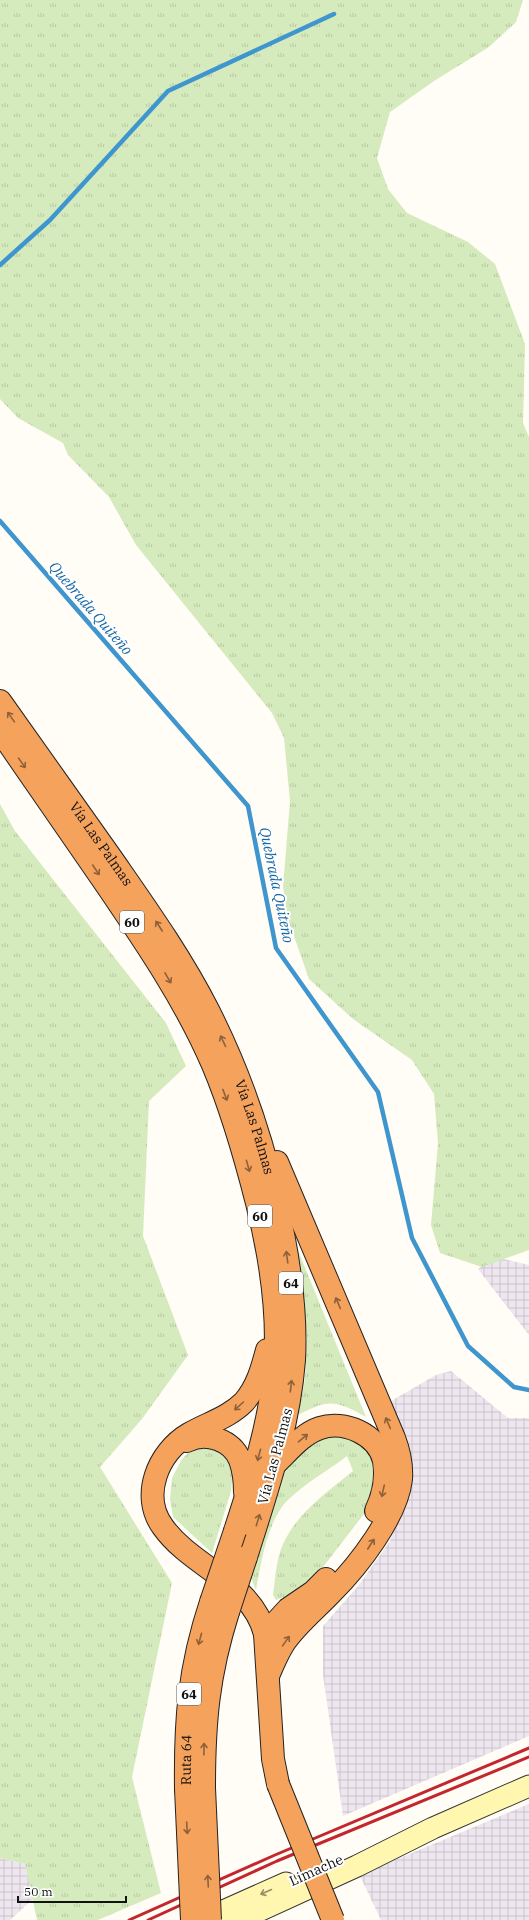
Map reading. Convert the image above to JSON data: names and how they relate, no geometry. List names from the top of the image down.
{
  "streets": {
    "highway": [
      "Vía Las Palmas",
      "60",
      "64",
      "Ruta 64"
    ],
    "main road": ["Limache"]
  },
  "crossings": [
    ["Vía Las Palmas", "Ruta 64"]
  ],
  "water": ["Quebrada Quiteño"],
  "scale_bar": "50 m"
}
